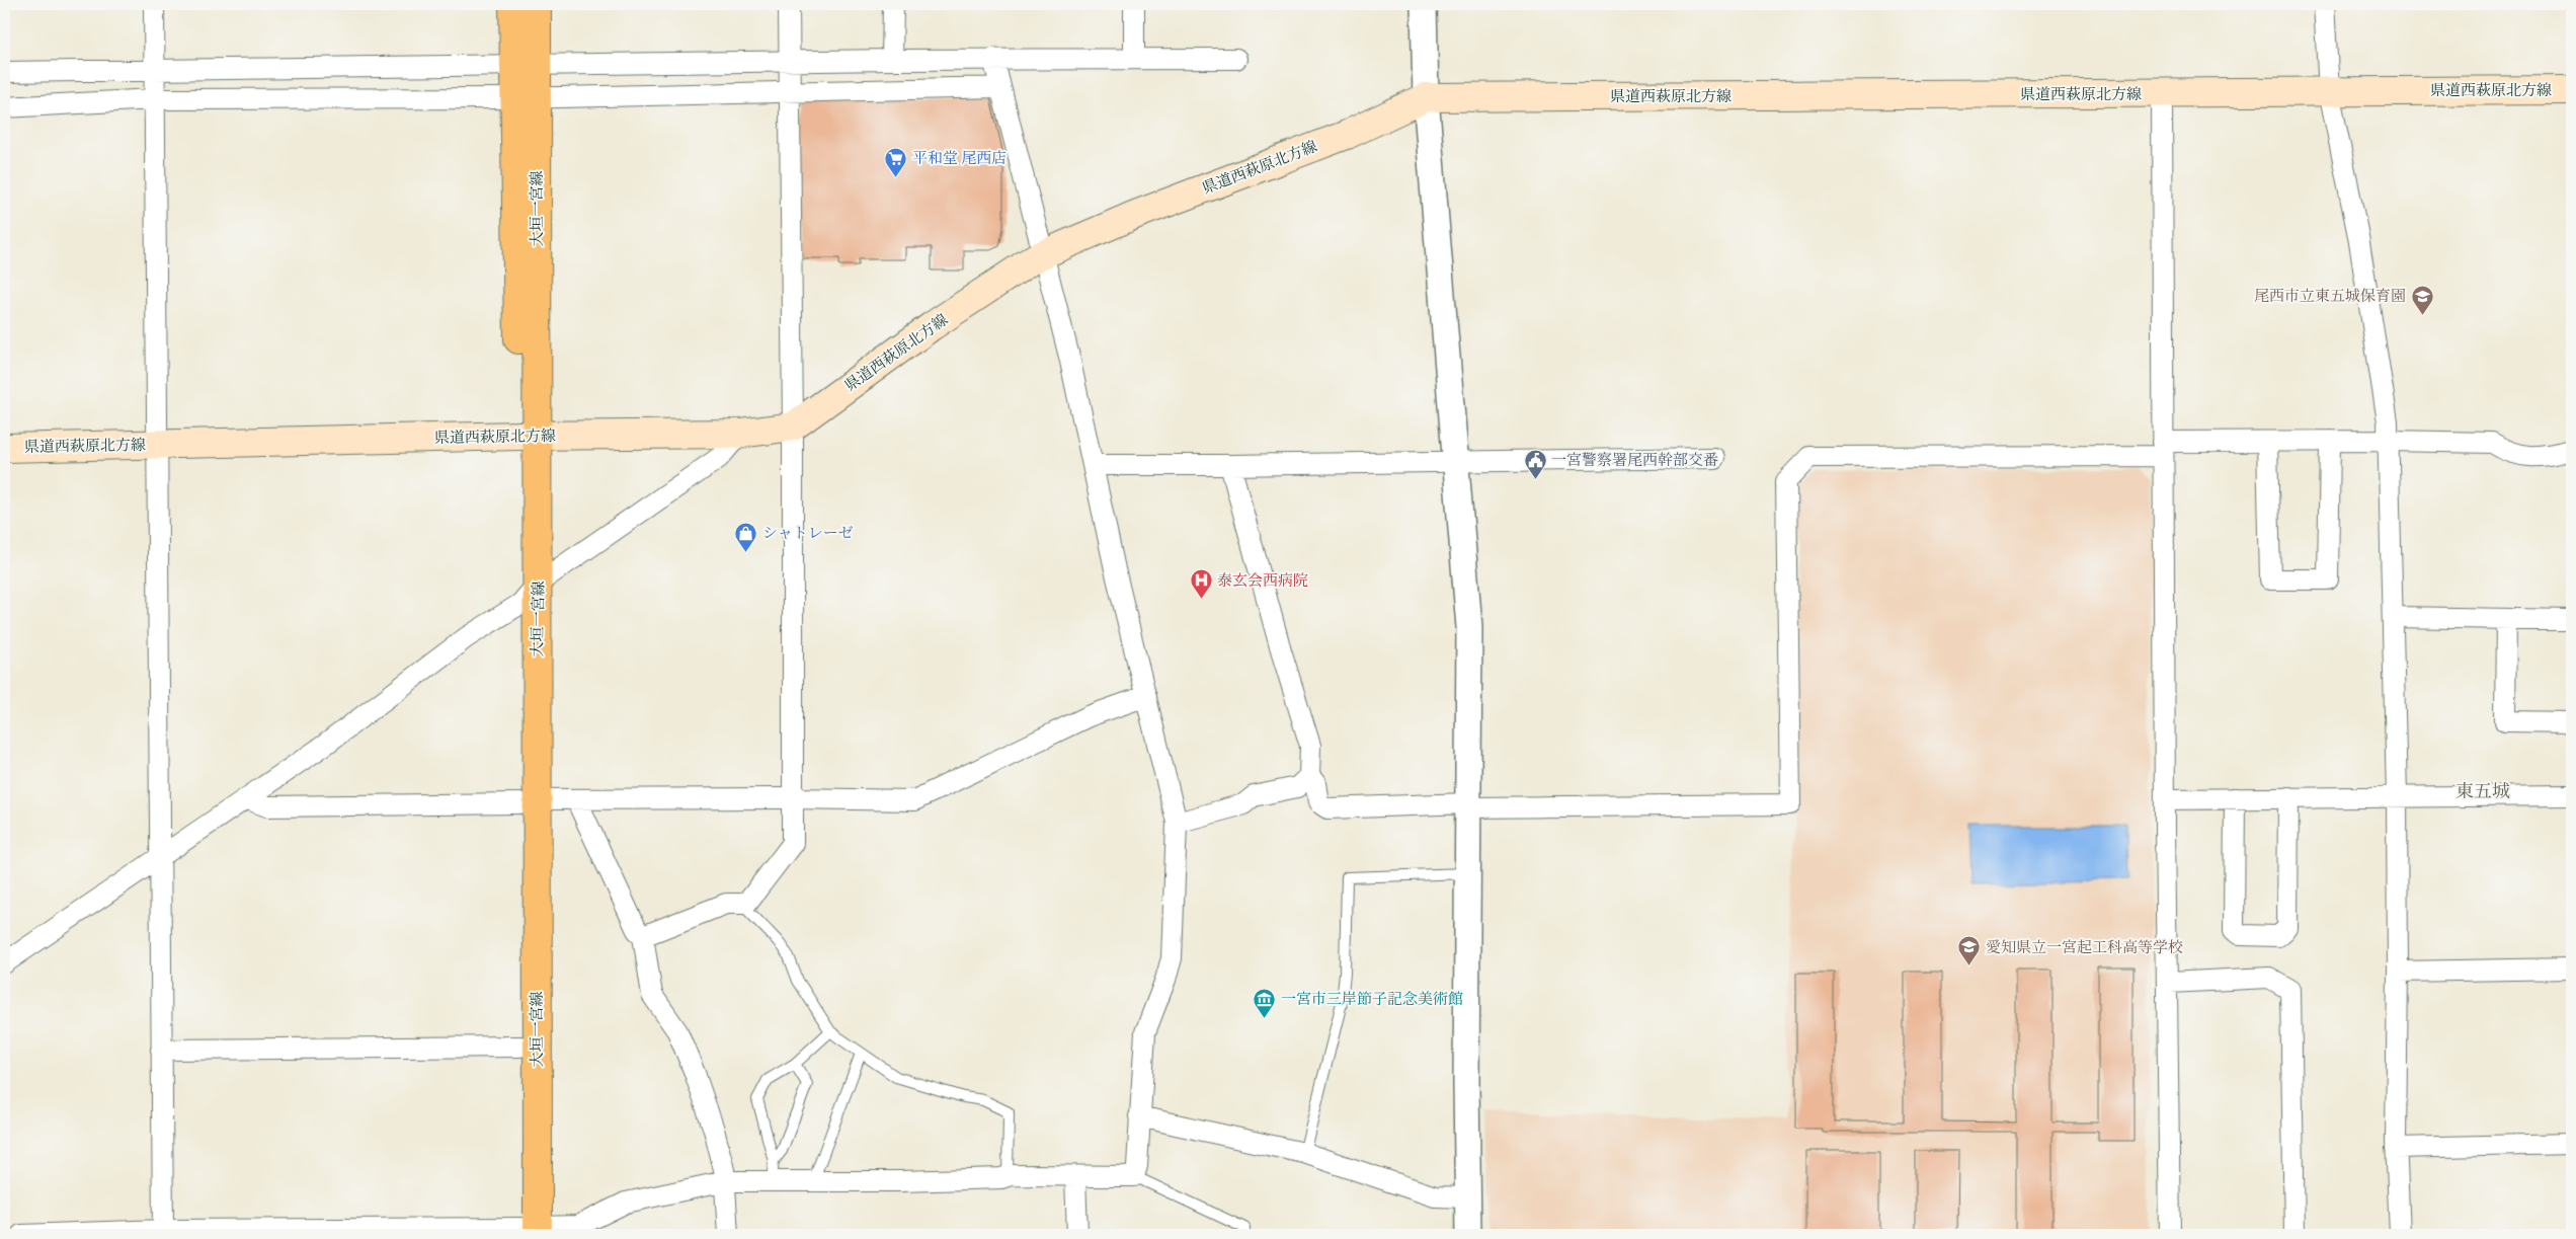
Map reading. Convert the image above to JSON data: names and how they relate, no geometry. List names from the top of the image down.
{
  "streets": {
    "main road": ["県道西萩原北方線", "大垣一宮線"]
  },
  "crossings": [
    ["県道西萩原北方線", "大垣一宮線"]
  ],
  "districts": ["東五城"],
  "places": {
    "supermarket": ["平和堂 尾西店"],
    "school or university": ["尾西市立東五城保育園", "愛知県立一宮起工科高等学校"],
    "public building": ["一宮警察署尾西幹部交番"],
    "shop": ["シャトレーゼ"],
    "hospital": ["泰玄会西病院"],
    "museum": ["一宮市三岸節子記念美術館"]
  }
}
